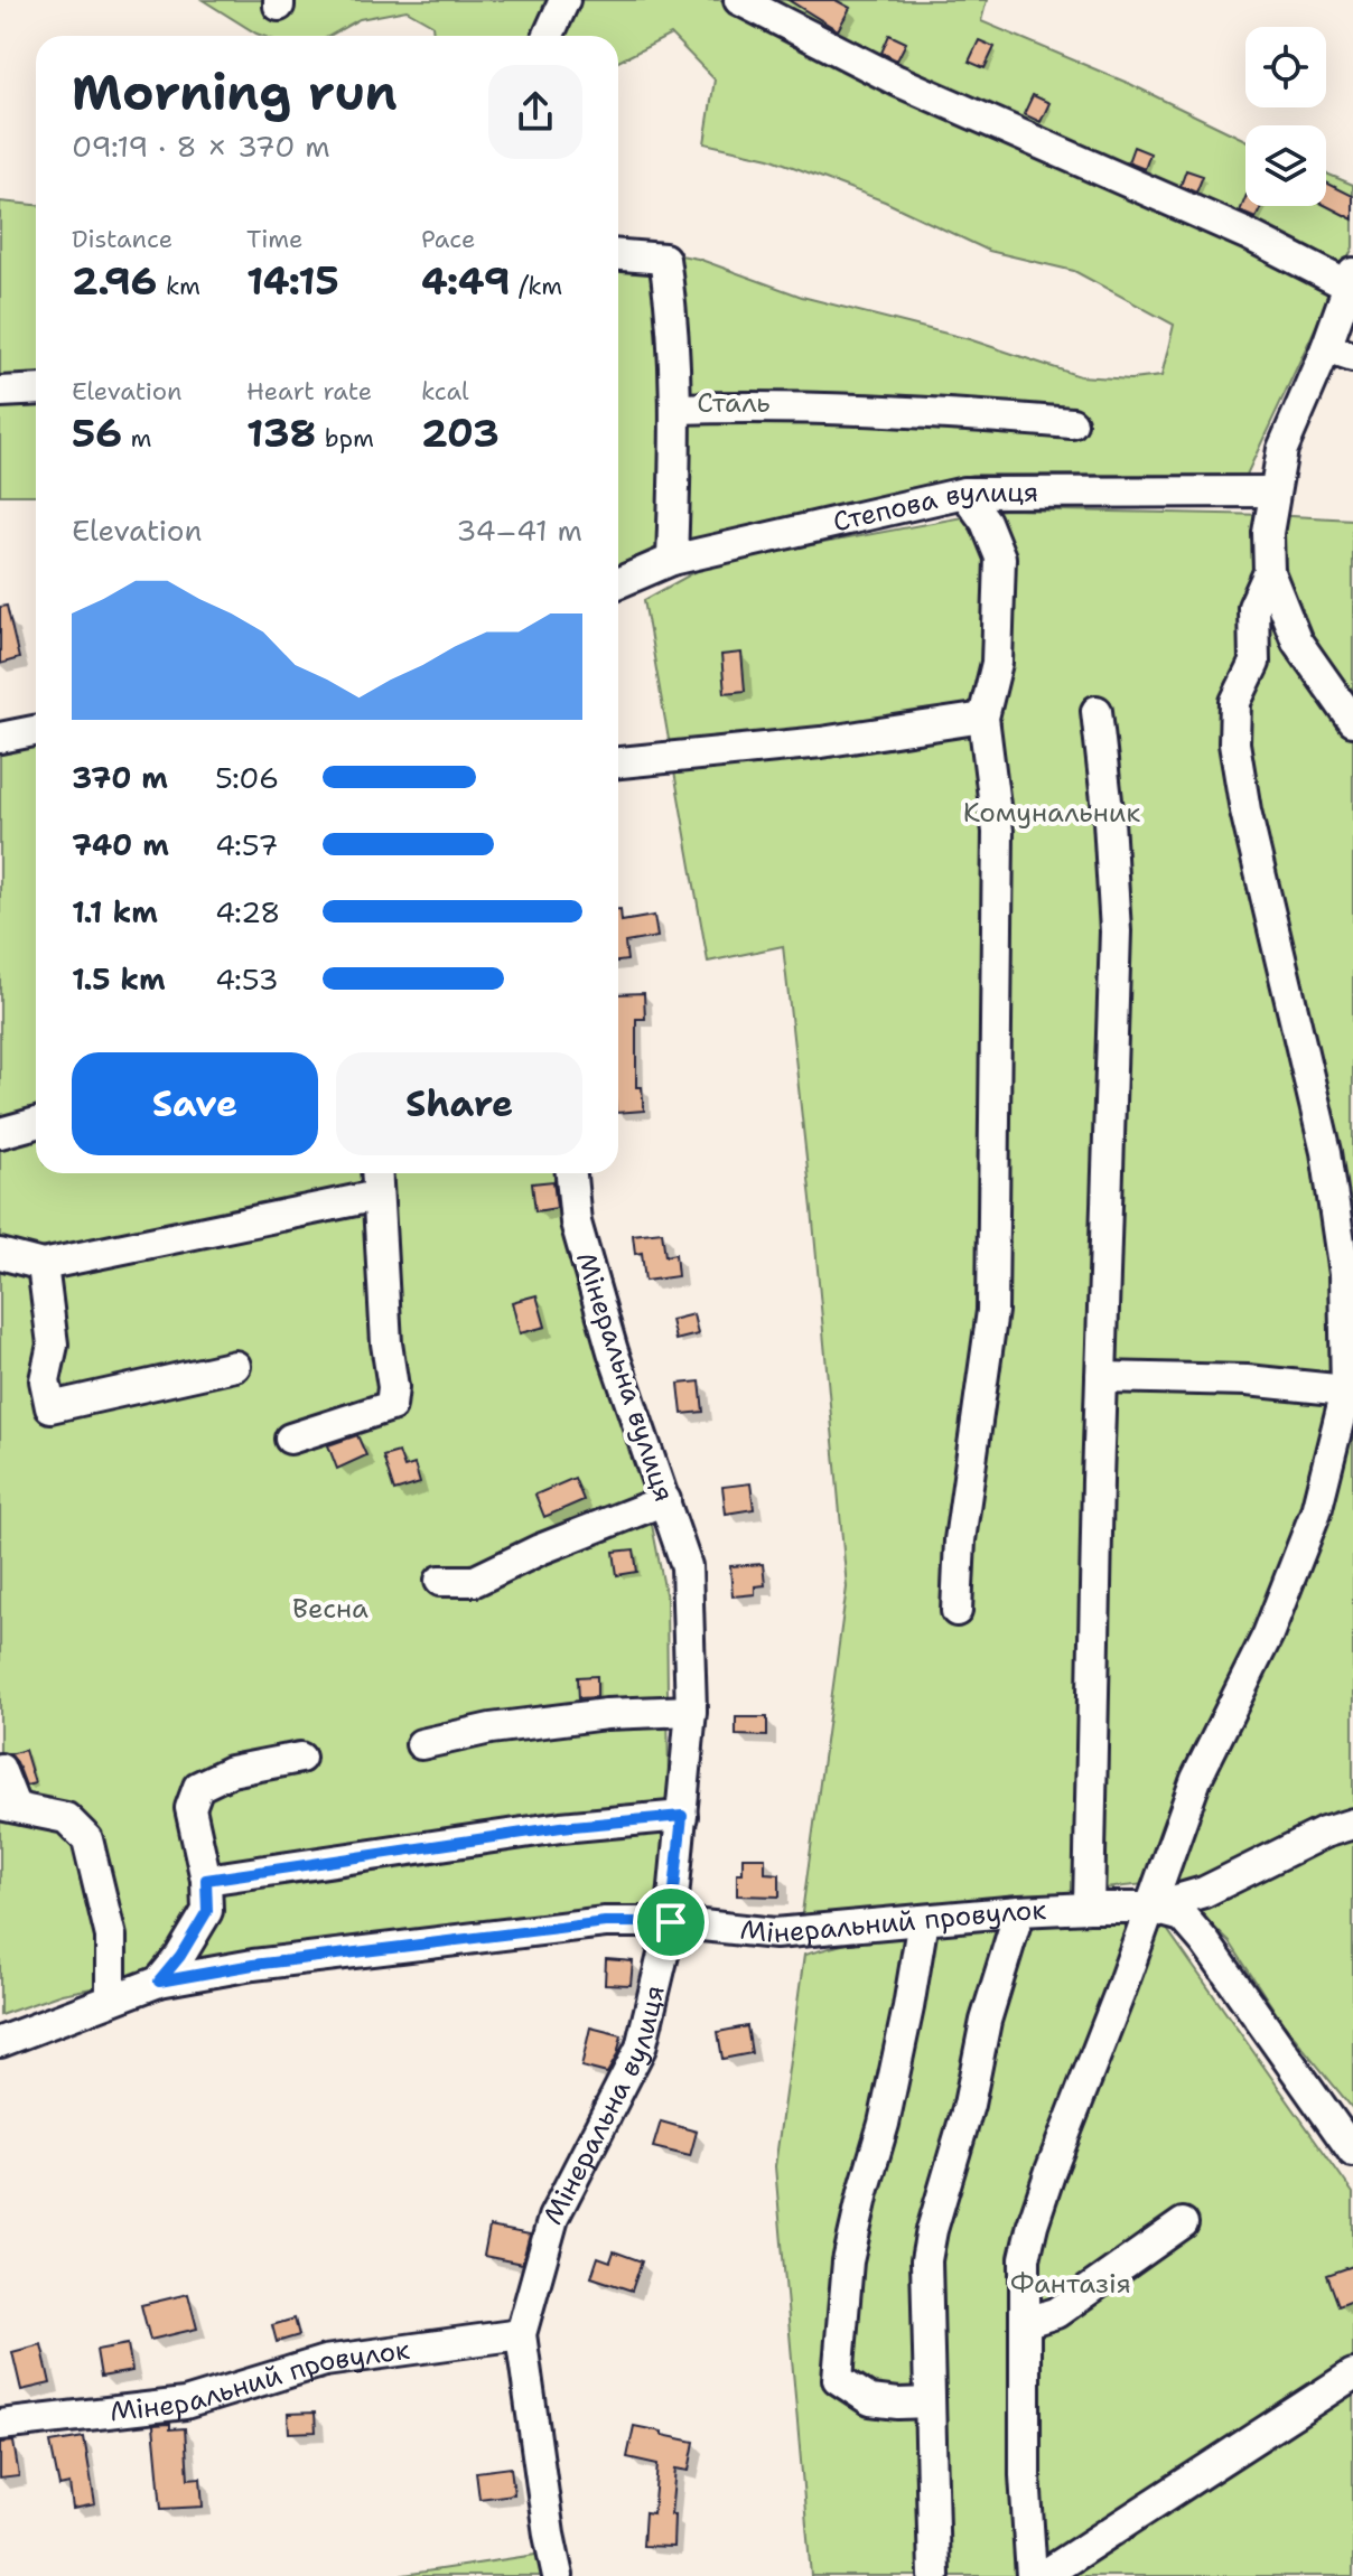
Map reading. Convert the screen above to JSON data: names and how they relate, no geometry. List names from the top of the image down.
{
  "streets": {
    "street": ["Степова вулиця", "Мінеральна вулиця", "Мінеральний провулок"]
  },
  "crossings": [
    ["Мінеральна вулиця", "Мінеральний провулок"]
  ],
  "parks": [
    "Сталь",
    "Комунальник",
    "Весна",
    "Фантазія"
  ],
  "page": {
    "heading": ["Morning run", "09:19 · 8 × 370 m"],
    "stats": [
      ["Distance", "2.96 km"],
      ["Time", "14:15"],
      ["Pace", "4:49 /km"],
      ["Elevation", "56 m"],
      ["Heart rate", "138 bpm"],
      ["kcal", "203"]
    ],
    "chart": ["Elevation", "34–41 m"],
    "list": [
      {
        "name": "370 m",
        "note": "5:06"
      },
      {
        "name": "740 m",
        "note": "4:57"
      },
      {
        "name": "1.1 km",
        "note": "4:28"
      },
      {
        "name": "1.5 km",
        "note": "4:53"
      }
    ],
    "buttons": ["Save", "Share"]
  }
}
